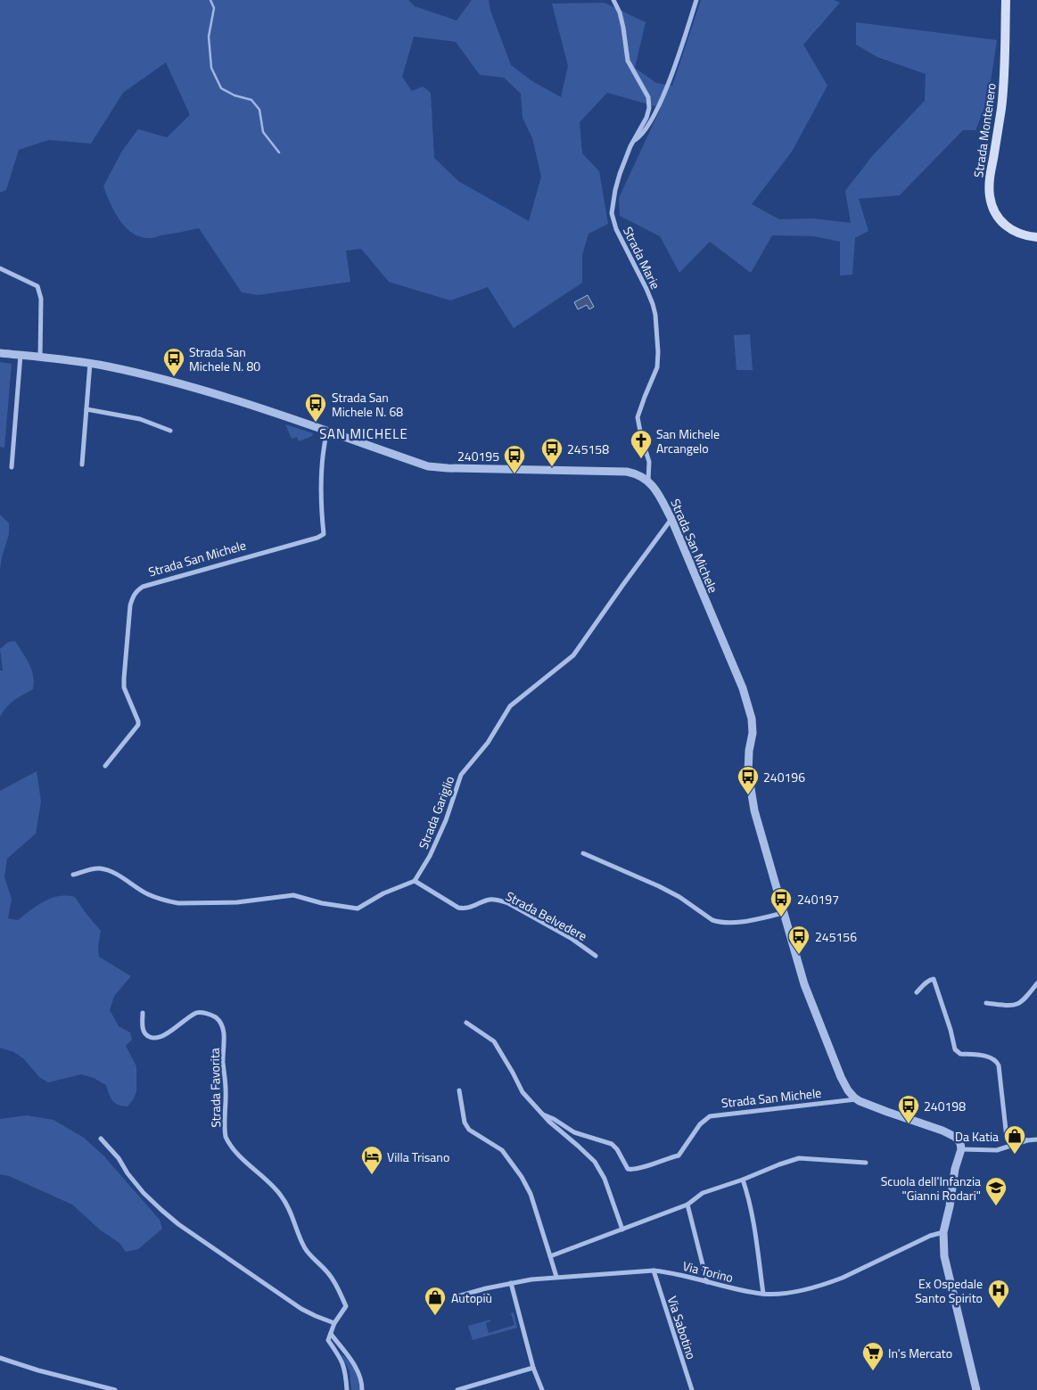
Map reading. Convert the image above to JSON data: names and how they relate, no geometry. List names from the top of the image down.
{
  "streets": {
    "main road": ["Strada Montenero"],
    "street": [
      "Strada Marie",
      "Strada San Michele",
      "Strada Gariglio",
      "Strada Belvedere",
      "Strada Favorita",
      "Via Torino",
      "Via Sabotino"
    ]
  },
  "crossings": [
    ["Strada Marie", "Strada San Michele"],
    ["Strada San Michele", "Strada Gariglio"],
    ["Strada Gariglio", "Strada Belvedere"],
    ["Via Torino", "Via Sabotino"]
  ],
  "districts": ["SAN MICHELE"],
  "places": {
    "bus stop": [
      "Strada San Michele N. 80",
      "Strada San Michele N. 68",
      "245158",
      "240195",
      "240196",
      "240197",
      "245156",
      "240198"
    ],
    "church": ["San Michele Arcangelo"],
    "shop": ["Da Katia", "Autopiù"],
    "hotel": ["Villa Trisano"],
    "school or university": ["Scuola dell'Infanzia \"Gianni Rodari\""],
    "hospital": ["Ex Ospedale Santo Spirito"],
    "supermarket": ["In's Mercato"]
  }
}
